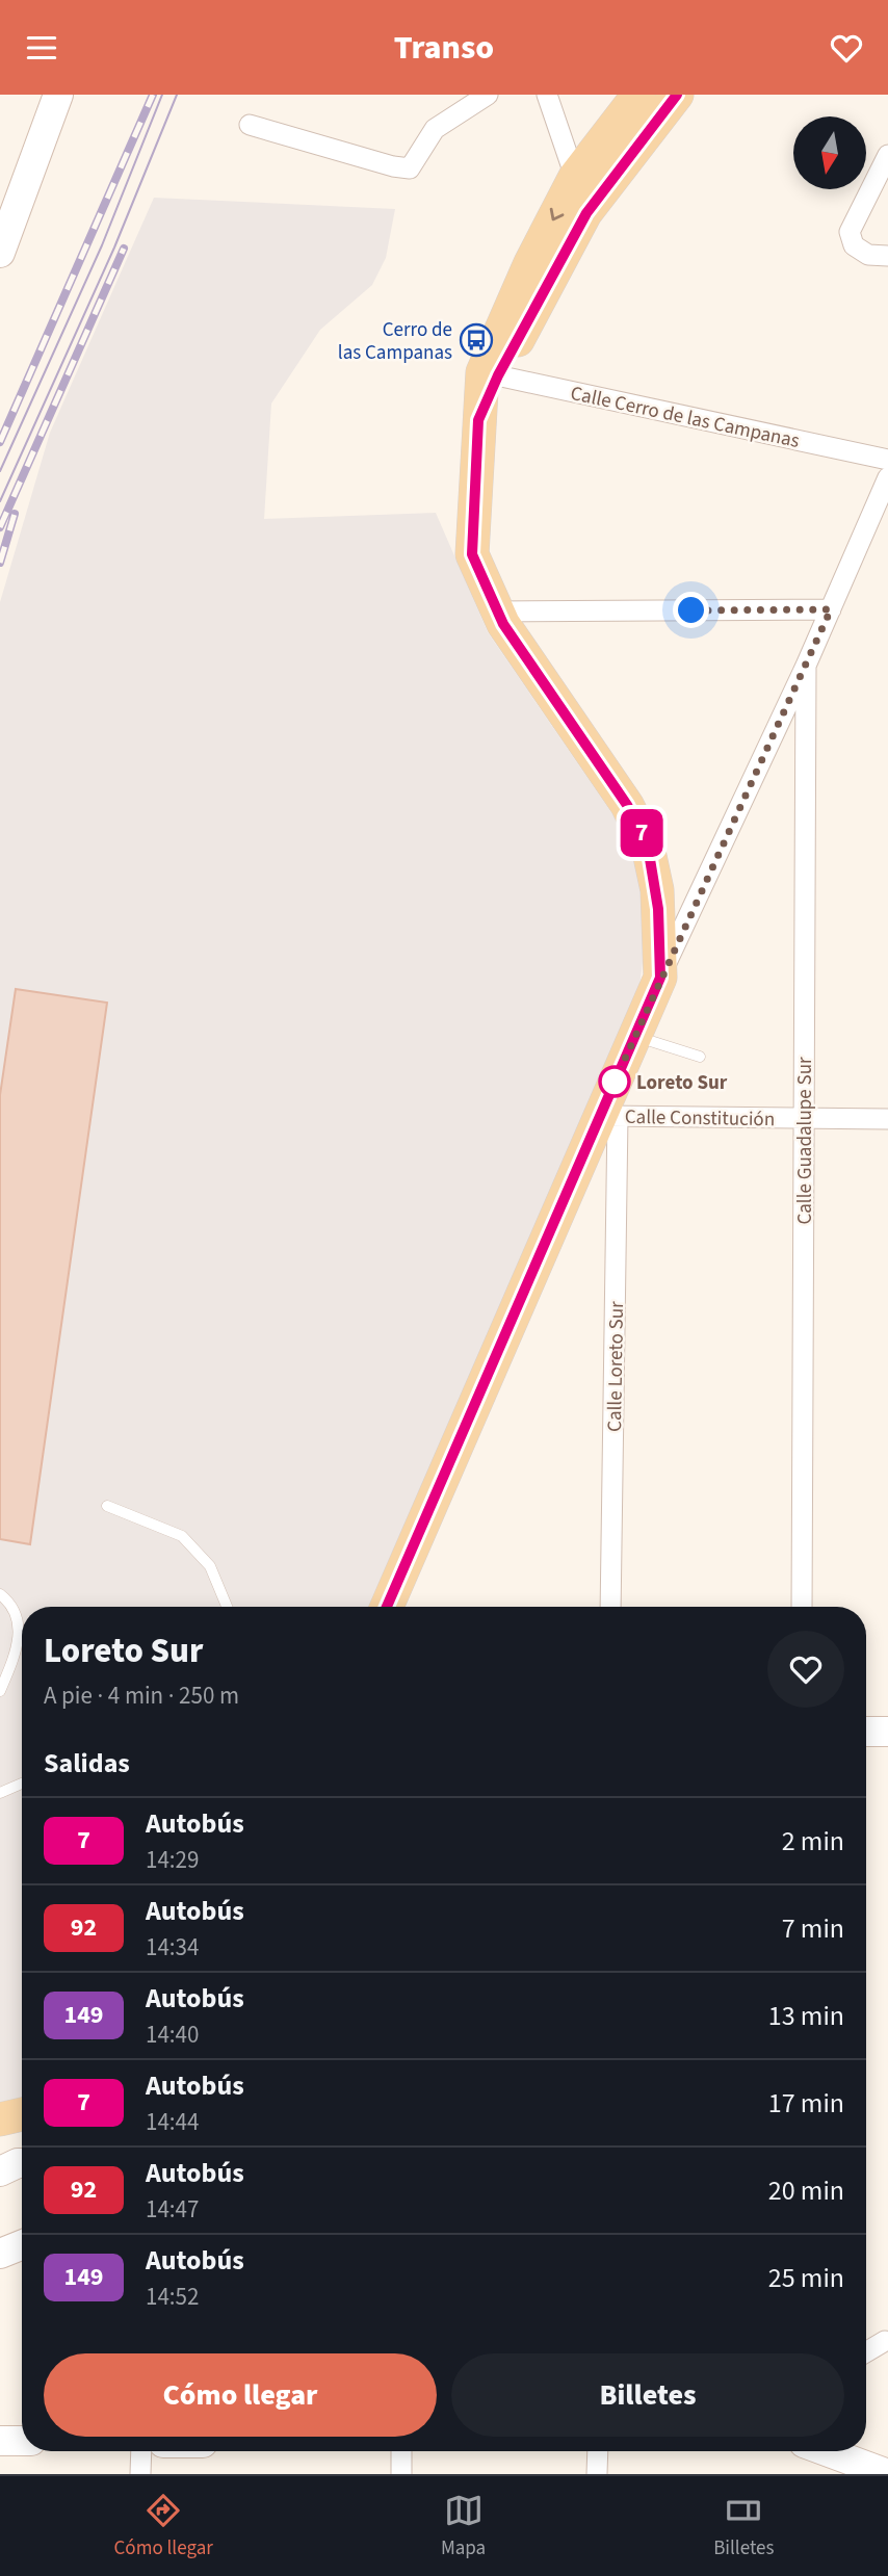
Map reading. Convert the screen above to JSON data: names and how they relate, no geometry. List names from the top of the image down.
{
  "streets": {
    "street": [
      "Calle Cerro de las Campanas",
      "Calle Constitución",
      "Calle Guadalupe Sur",
      "Calle Loreto Sur"
    ]
  },
  "crossings": [
    ["Calle Constitución", "Calle Guadalupe Sur"],
    ["Calle Constitución", "Calle Loreto Sur"]
  ],
  "places": {
    "bus stop": ["Cerro de las Campanas"],
    "other": ["Loreto Sur"]
  },
  "lines": ["bus line 7"],
  "north": "bottom",
  "page": {
    "header": "Transo",
    "on_map": "7",
    "heading": [
      ["Loreto Sur", "A pie · 4 min · 250 m"],
      "Salidas"
    ],
    "list": [
      {
        "mark": "7",
        "name": "Autobús",
        "note": "14:29",
        "value": "2 min"
      },
      {
        "mark": "92",
        "name": "Autobús",
        "note": "14:34",
        "value": "7 min"
      },
      {
        "mark": "149",
        "name": "Autobús",
        "note": "14:40",
        "value": "13 min"
      },
      {
        "mark": "7",
        "name": "Autobús",
        "note": "14:44",
        "value": "17 min"
      },
      {
        "mark": "92",
        "name": "Autobús",
        "note": "14:47",
        "value": "20 min"
      },
      {
        "mark": "149",
        "name": "Autobús",
        "note": "14:52",
        "value": "25 min"
      }
    ],
    "buttons": ["Cómo llegar", "Billetes"],
    "tabs": ["Cómo llegar", "Mapa", "Billetes"]
  }
}
